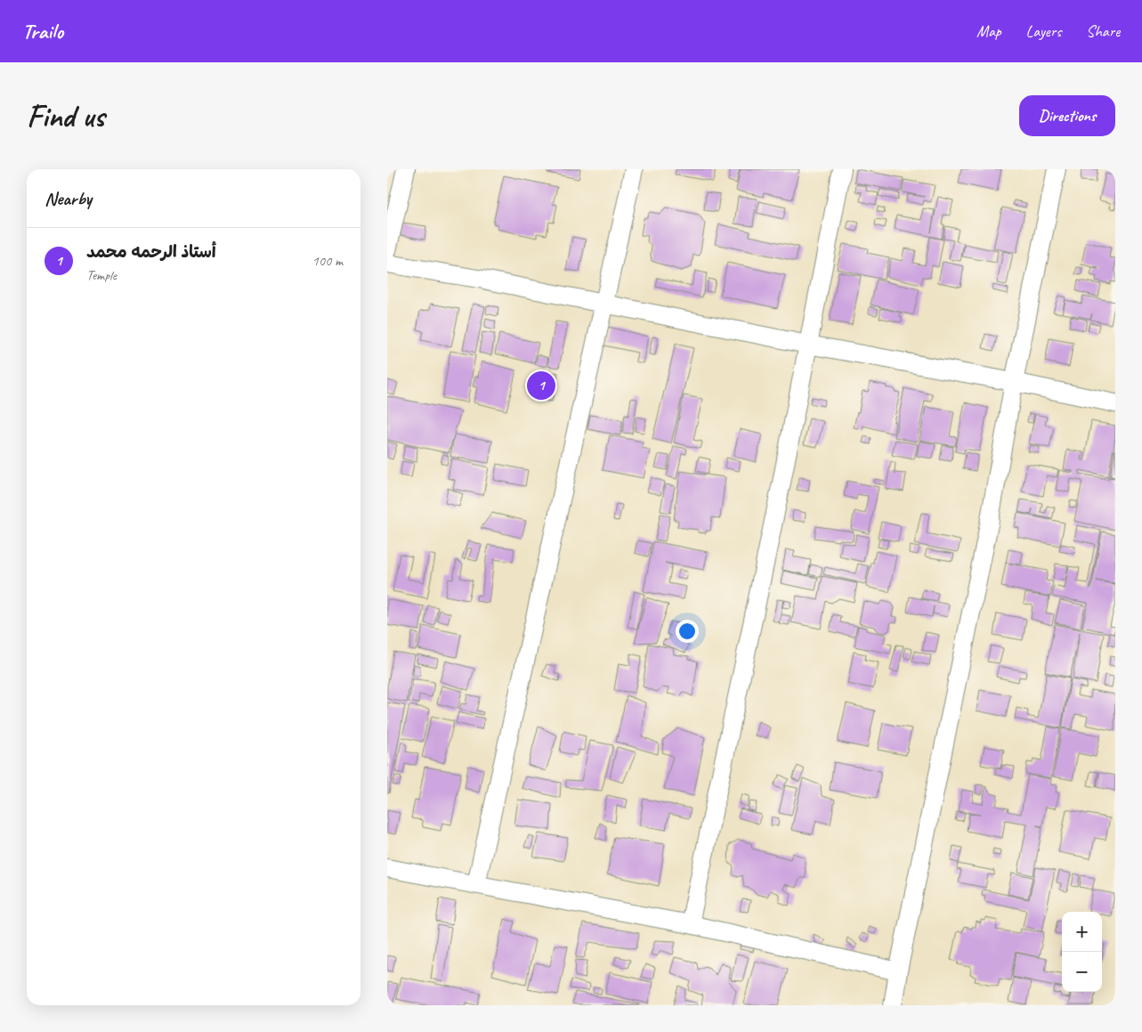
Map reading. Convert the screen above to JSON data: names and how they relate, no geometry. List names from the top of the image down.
{
  "page": {
    "header": "Trailo",
    "nav": ["Map", "Layers", "Share"],
    "buttons": "Directions",
    "title": "Find us",
    "heading": "Nearby",
    "list": [
      {
        "mark": "1",
        "name": "أستاذ الرحمه محمد",
        "note": "Temple",
        "value": "100 m"
      }
    ],
    "pins": "1",
    "map_buttons": ["+", "−"]
  }
}
